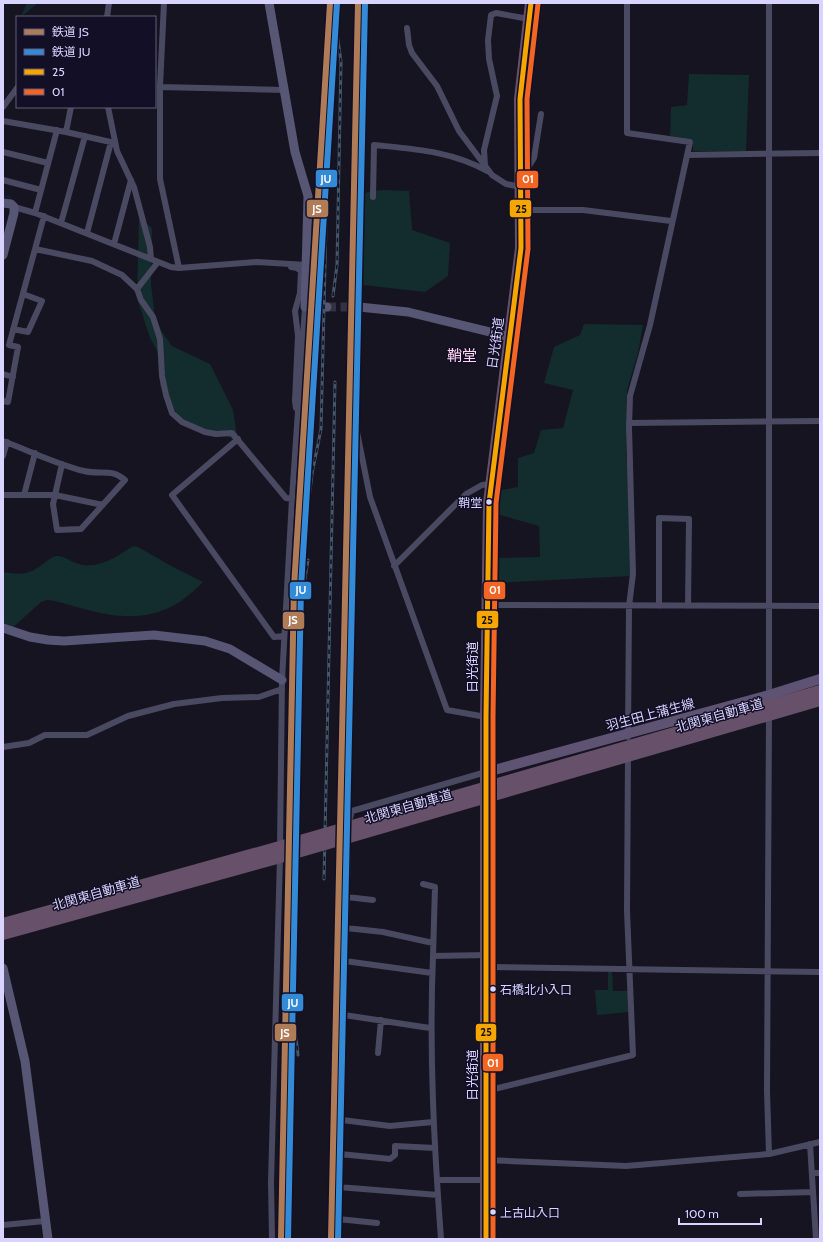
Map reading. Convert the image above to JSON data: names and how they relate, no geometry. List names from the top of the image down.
{
  "streets": {
    "highway": ["日光街道", "北関東自動車道"],
    "main road": ["羽生田上蒲生線"]
  },
  "crossings": [
    ["日光街道", "羽生田上蒲生線"]
  ],
  "districts": ["鞘堂"],
  "places": ["鞘堂", "石橋北小入口", "上古山入口"],
  "lines": [
    "rail line JS",
    "rail line JU",
    "transit line 25",
    "transit line 01"
  ],
  "legend": [
    "鉄道 JS",
    "鉄道 JU",
    "25",
    "01"
  ],
  "scale_bar": "100 m"
}
